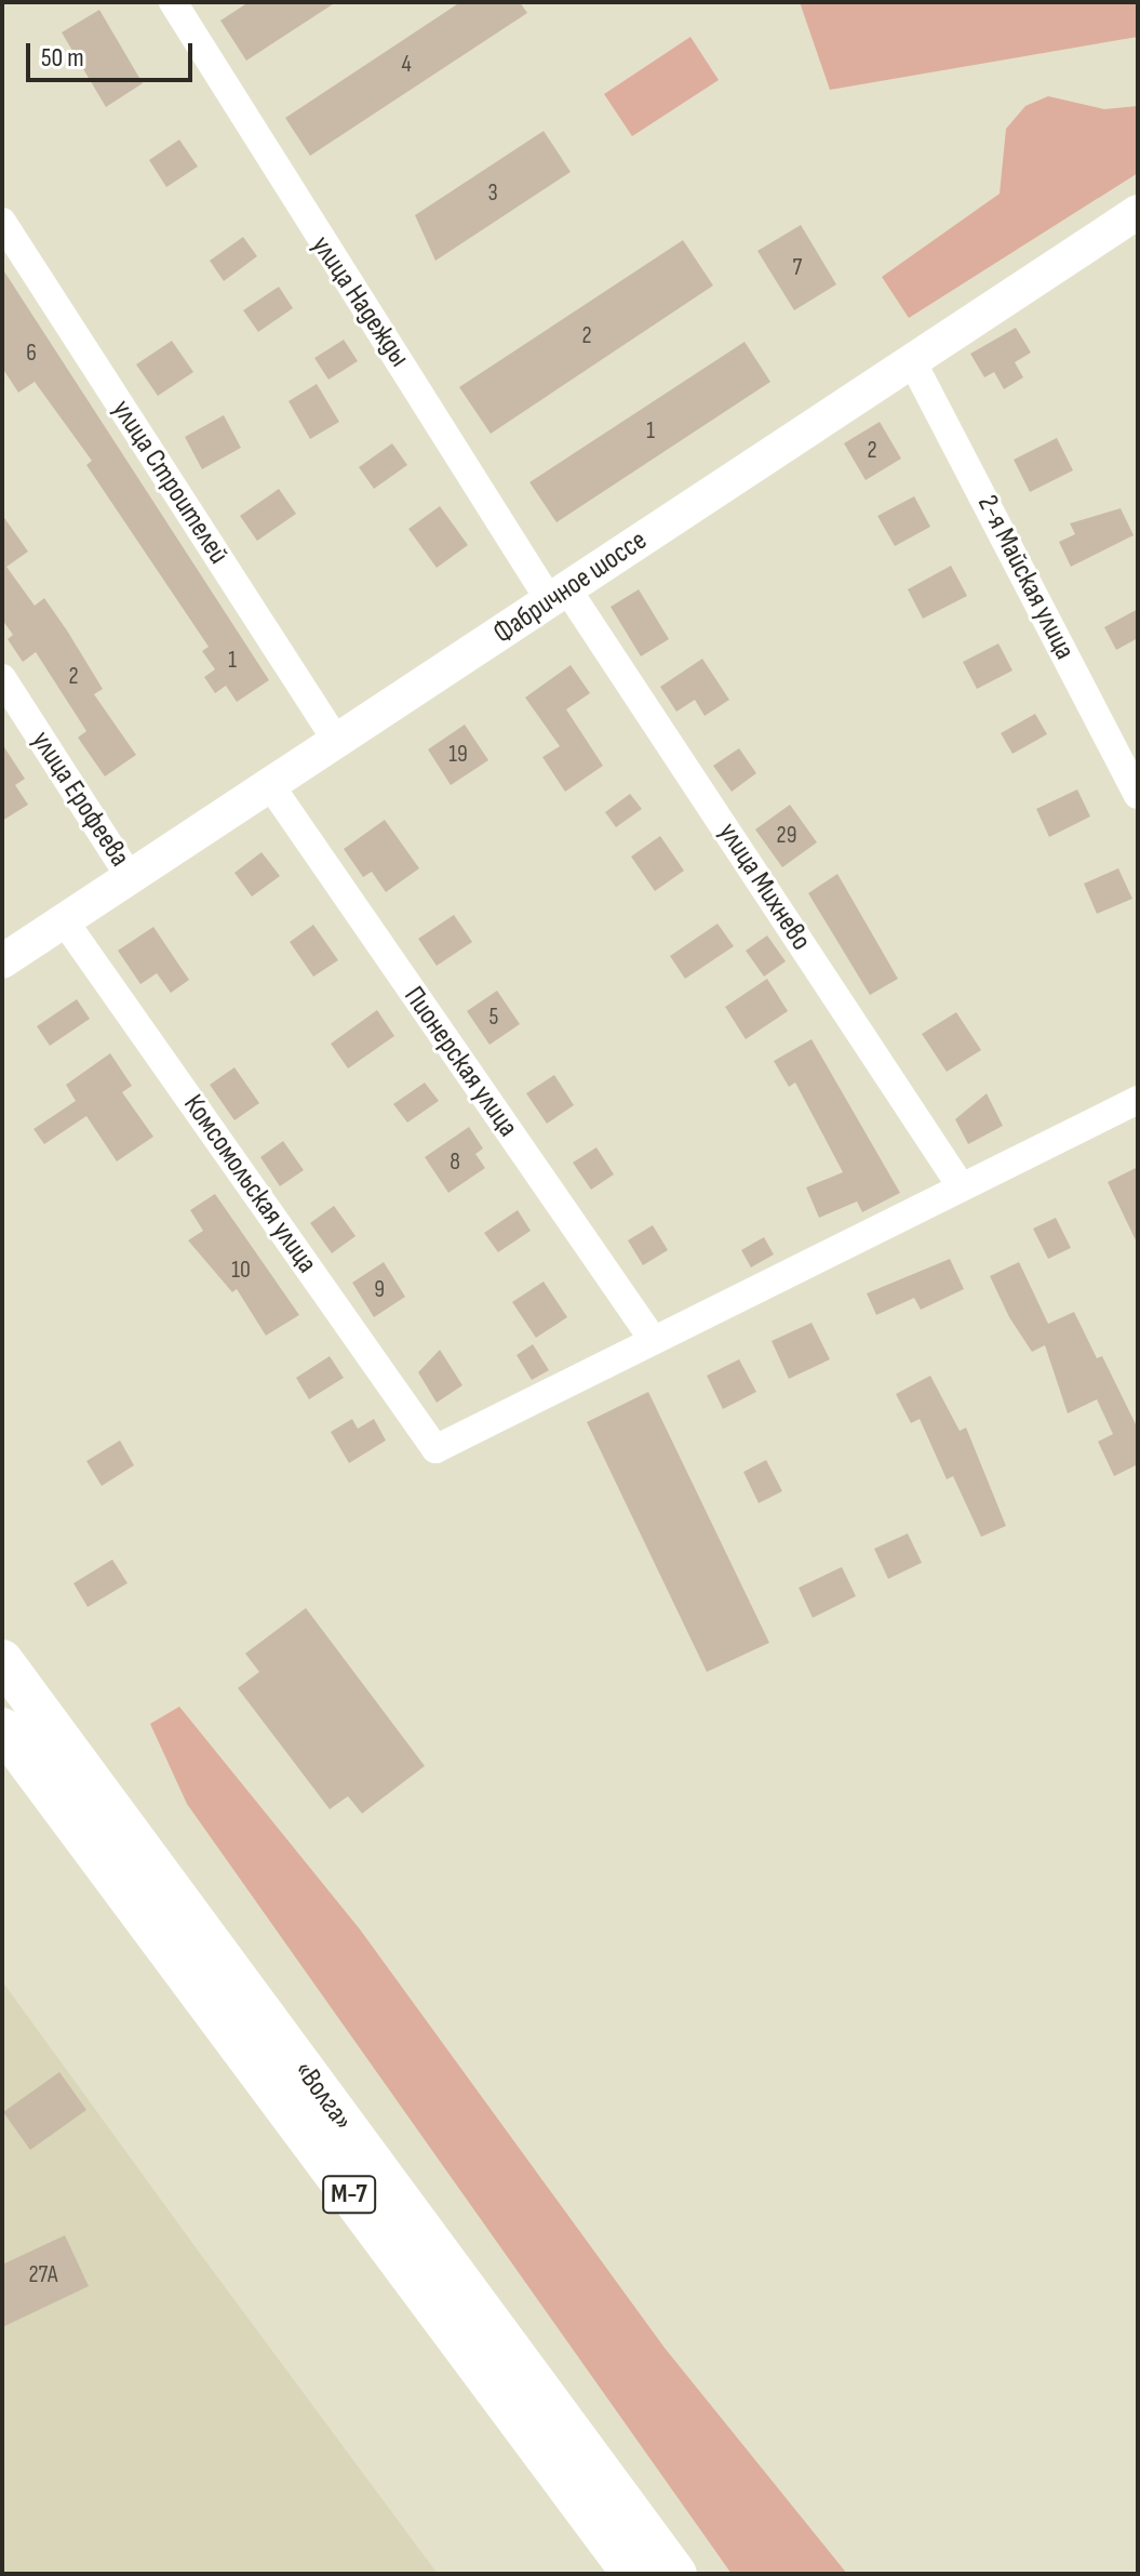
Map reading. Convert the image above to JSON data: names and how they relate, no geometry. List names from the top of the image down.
{
  "streets": {
    "highway": ["«Волга»", "М-7"],
    "main road": ["Фабричное шоссе"],
    "street": [
      "улица Надежды",
      "улица Строителей",
      "2-я Майская улица",
      "улица Ерофеева",
      "улица Михнево",
      "Пионерская улица",
      "Комсомольская улица"
    ]
  },
  "crossings": [
    ["улица Надежды", "Фабричное шоссе"],
    ["улица Надежды", "улица Михнево"],
    ["улица Строителей", "Фабричное шоссе"],
    ["2-я Майская улица", "Фабричное шоссе"],
    ["Фабричное шоссе", "улица Ерофеева"],
    ["Фабричное шоссе", "улица Михнево"],
    ["Фабричное шоссе", "Пионерская улица"],
    ["Фабричное шоссе", "Комсомольская улица"],
    ["Пионерская улица", "Комсомольская улица"]
  ],
  "house_numbers": [
    "4",
    "3",
    "7",
    "2",
    "6",
    "1",
    "2",
    "1",
    "2",
    "19",
    "29",
    "5",
    "8",
    "10",
    "9",
    "27А"
  ],
  "scale_bar": "50 m"
}
